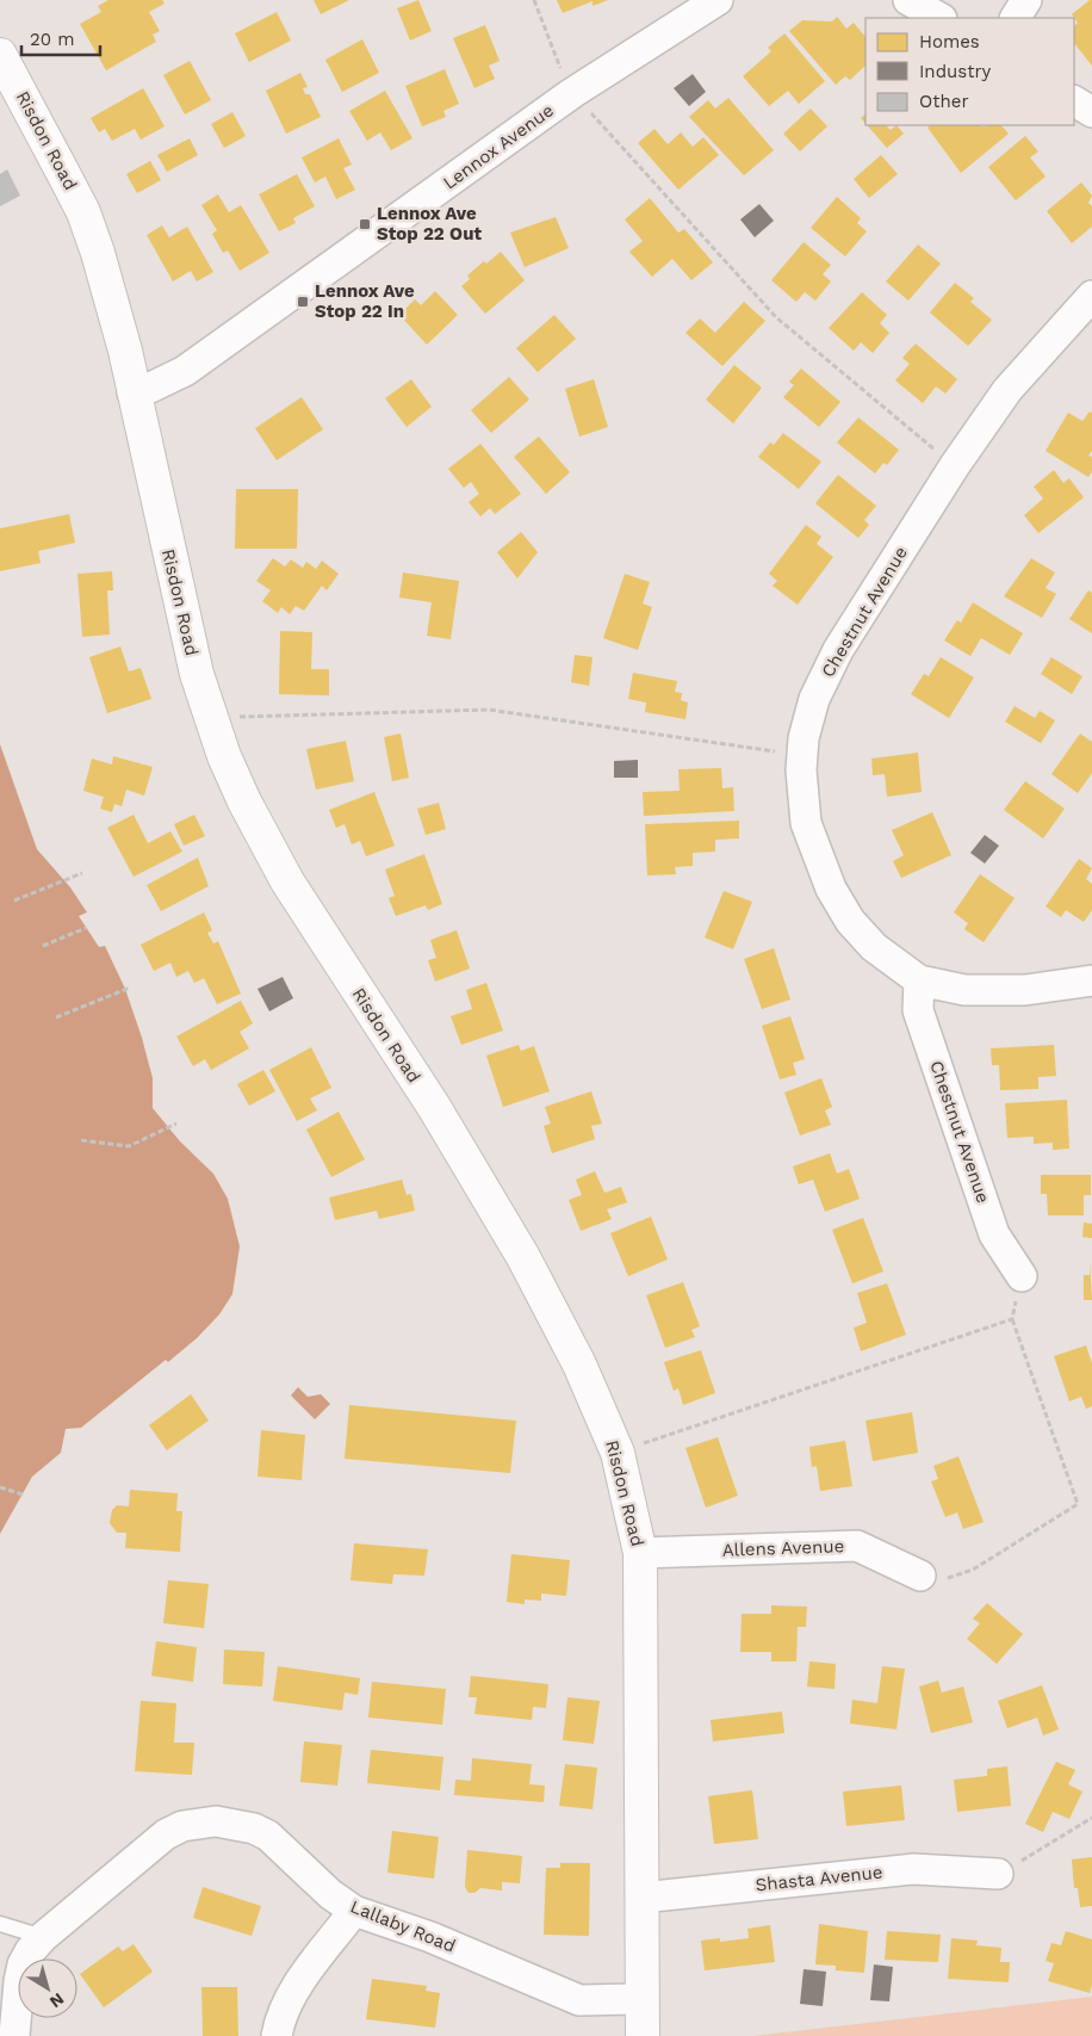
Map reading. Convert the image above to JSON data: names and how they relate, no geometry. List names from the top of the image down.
{
  "streets": {
    "street": [
      "Risdon Road",
      "Lennox Avenue",
      "Chestnut Avenue",
      "Allens Avenue",
      "Shasta Avenue",
      "Lallaby Road"
    ]
  },
  "crossings": [
    ["Risdon Road", "Lennox Avenue"],
    ["Risdon Road", "Allens Avenue"],
    ["Risdon Road", "Shasta Avenue"],
    ["Risdon Road", "Lallaby Road"]
  ],
  "places": {
    "transit": ["Lennox Ave Stop 22 Out", "Lennox Ave Stop 22 In"]
  },
  "legend": ["Homes", "Industry", "Other"],
  "scale_bar": "20 m",
  "north": "bottom right"
}
